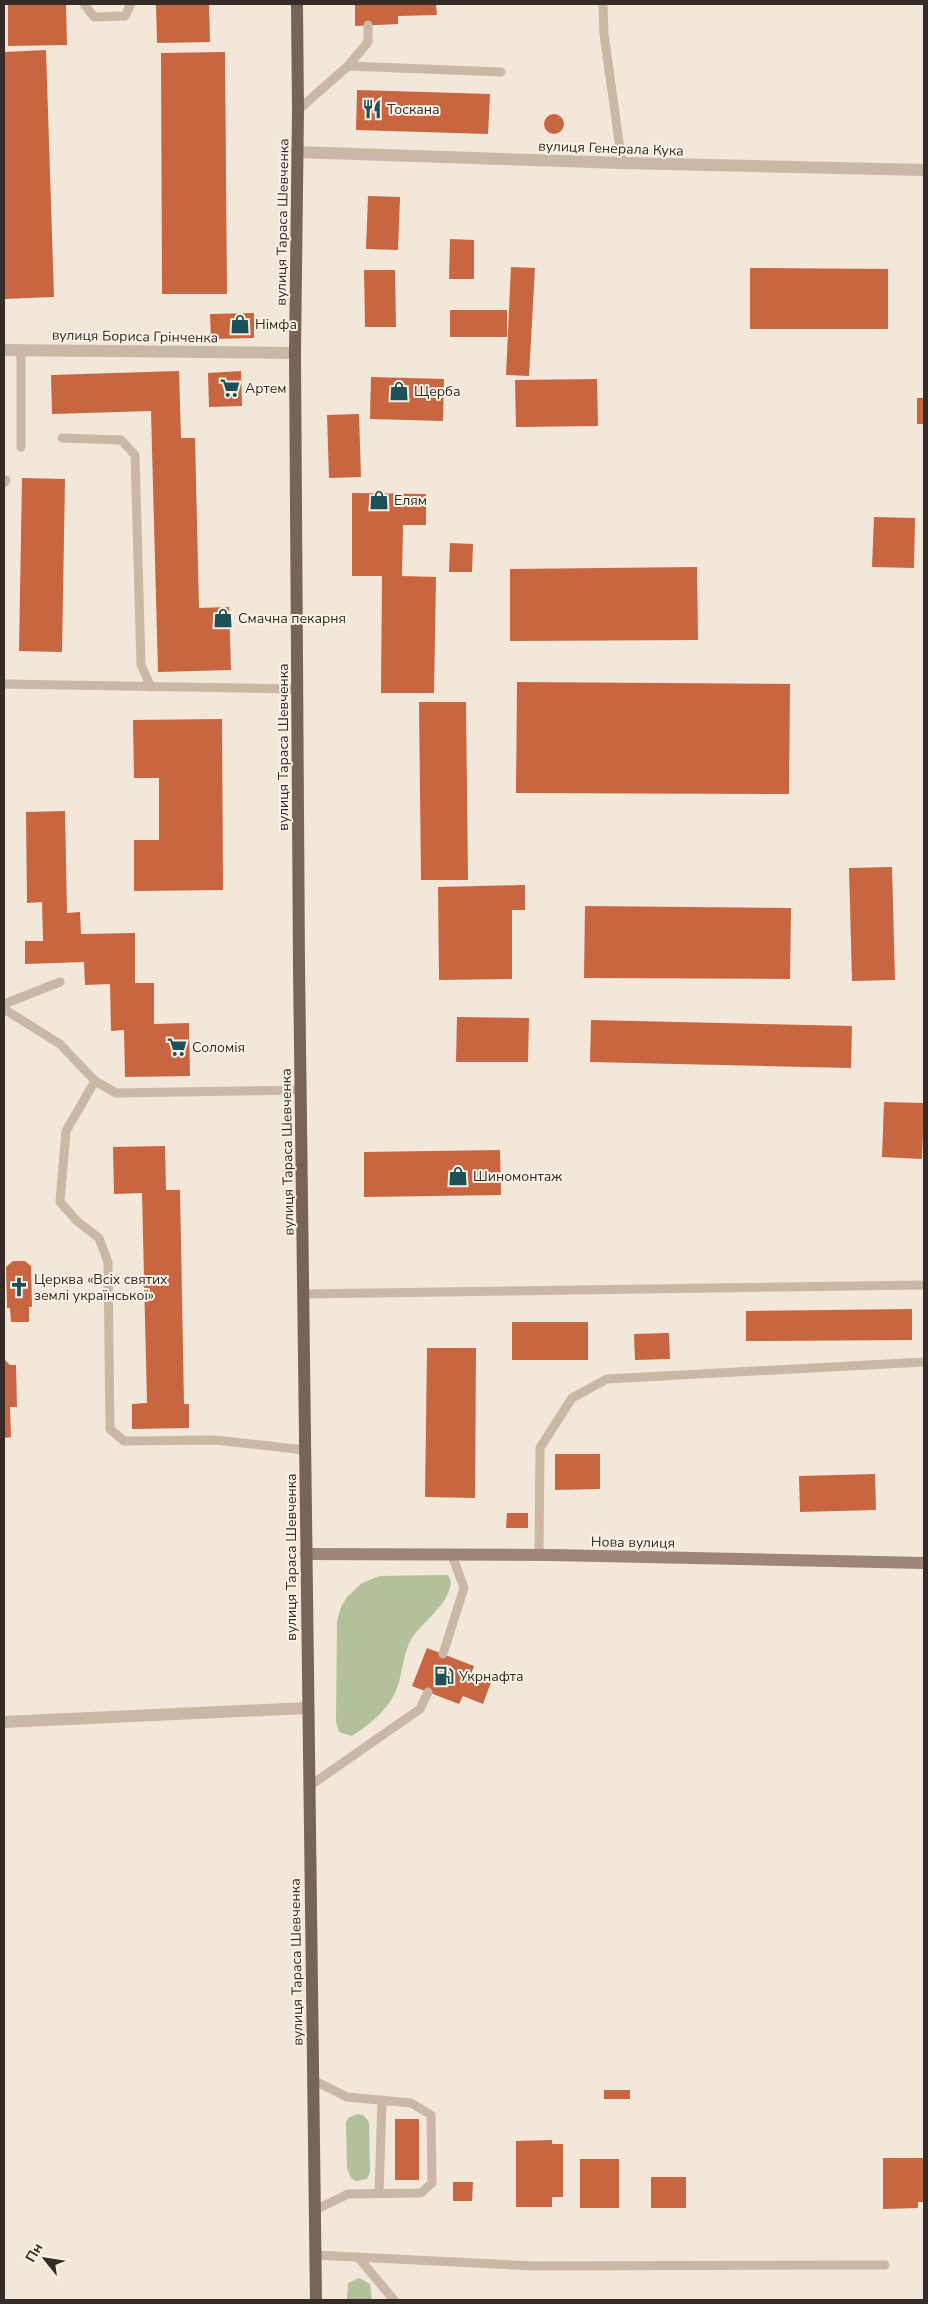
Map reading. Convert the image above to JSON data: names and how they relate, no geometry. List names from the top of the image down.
{
  "streets": {
    "main road": ["вулиця Тараса Шевченка"],
    "street": ["вулиця Генерала Кука", "вулиця Бориса Грінченка", "Нова вулиця"]
  },
  "crossings": [
    ["вулиця Генерала Кука", "вулиця Тараса Шевченка"],
    ["вулиця Тараса Шевченка", "вулиця Бориса Грінченка"],
    ["вулиця Тараса Шевченка", "Нова вулиця"]
  ],
  "places": {
    "restaurant": ["Тоскана"],
    "shop": [
      "Німфа",
      "Щерба",
      "Елям",
      "Смачна пекарня",
      "Шиномонтаж"
    ],
    "supermarket": ["Артем", "Соломiя"],
    "church": ["Церква «Всіх святих землі української»"],
    "fuel station": ["Укрнафта"]
  },
  "north": "top left"
}
